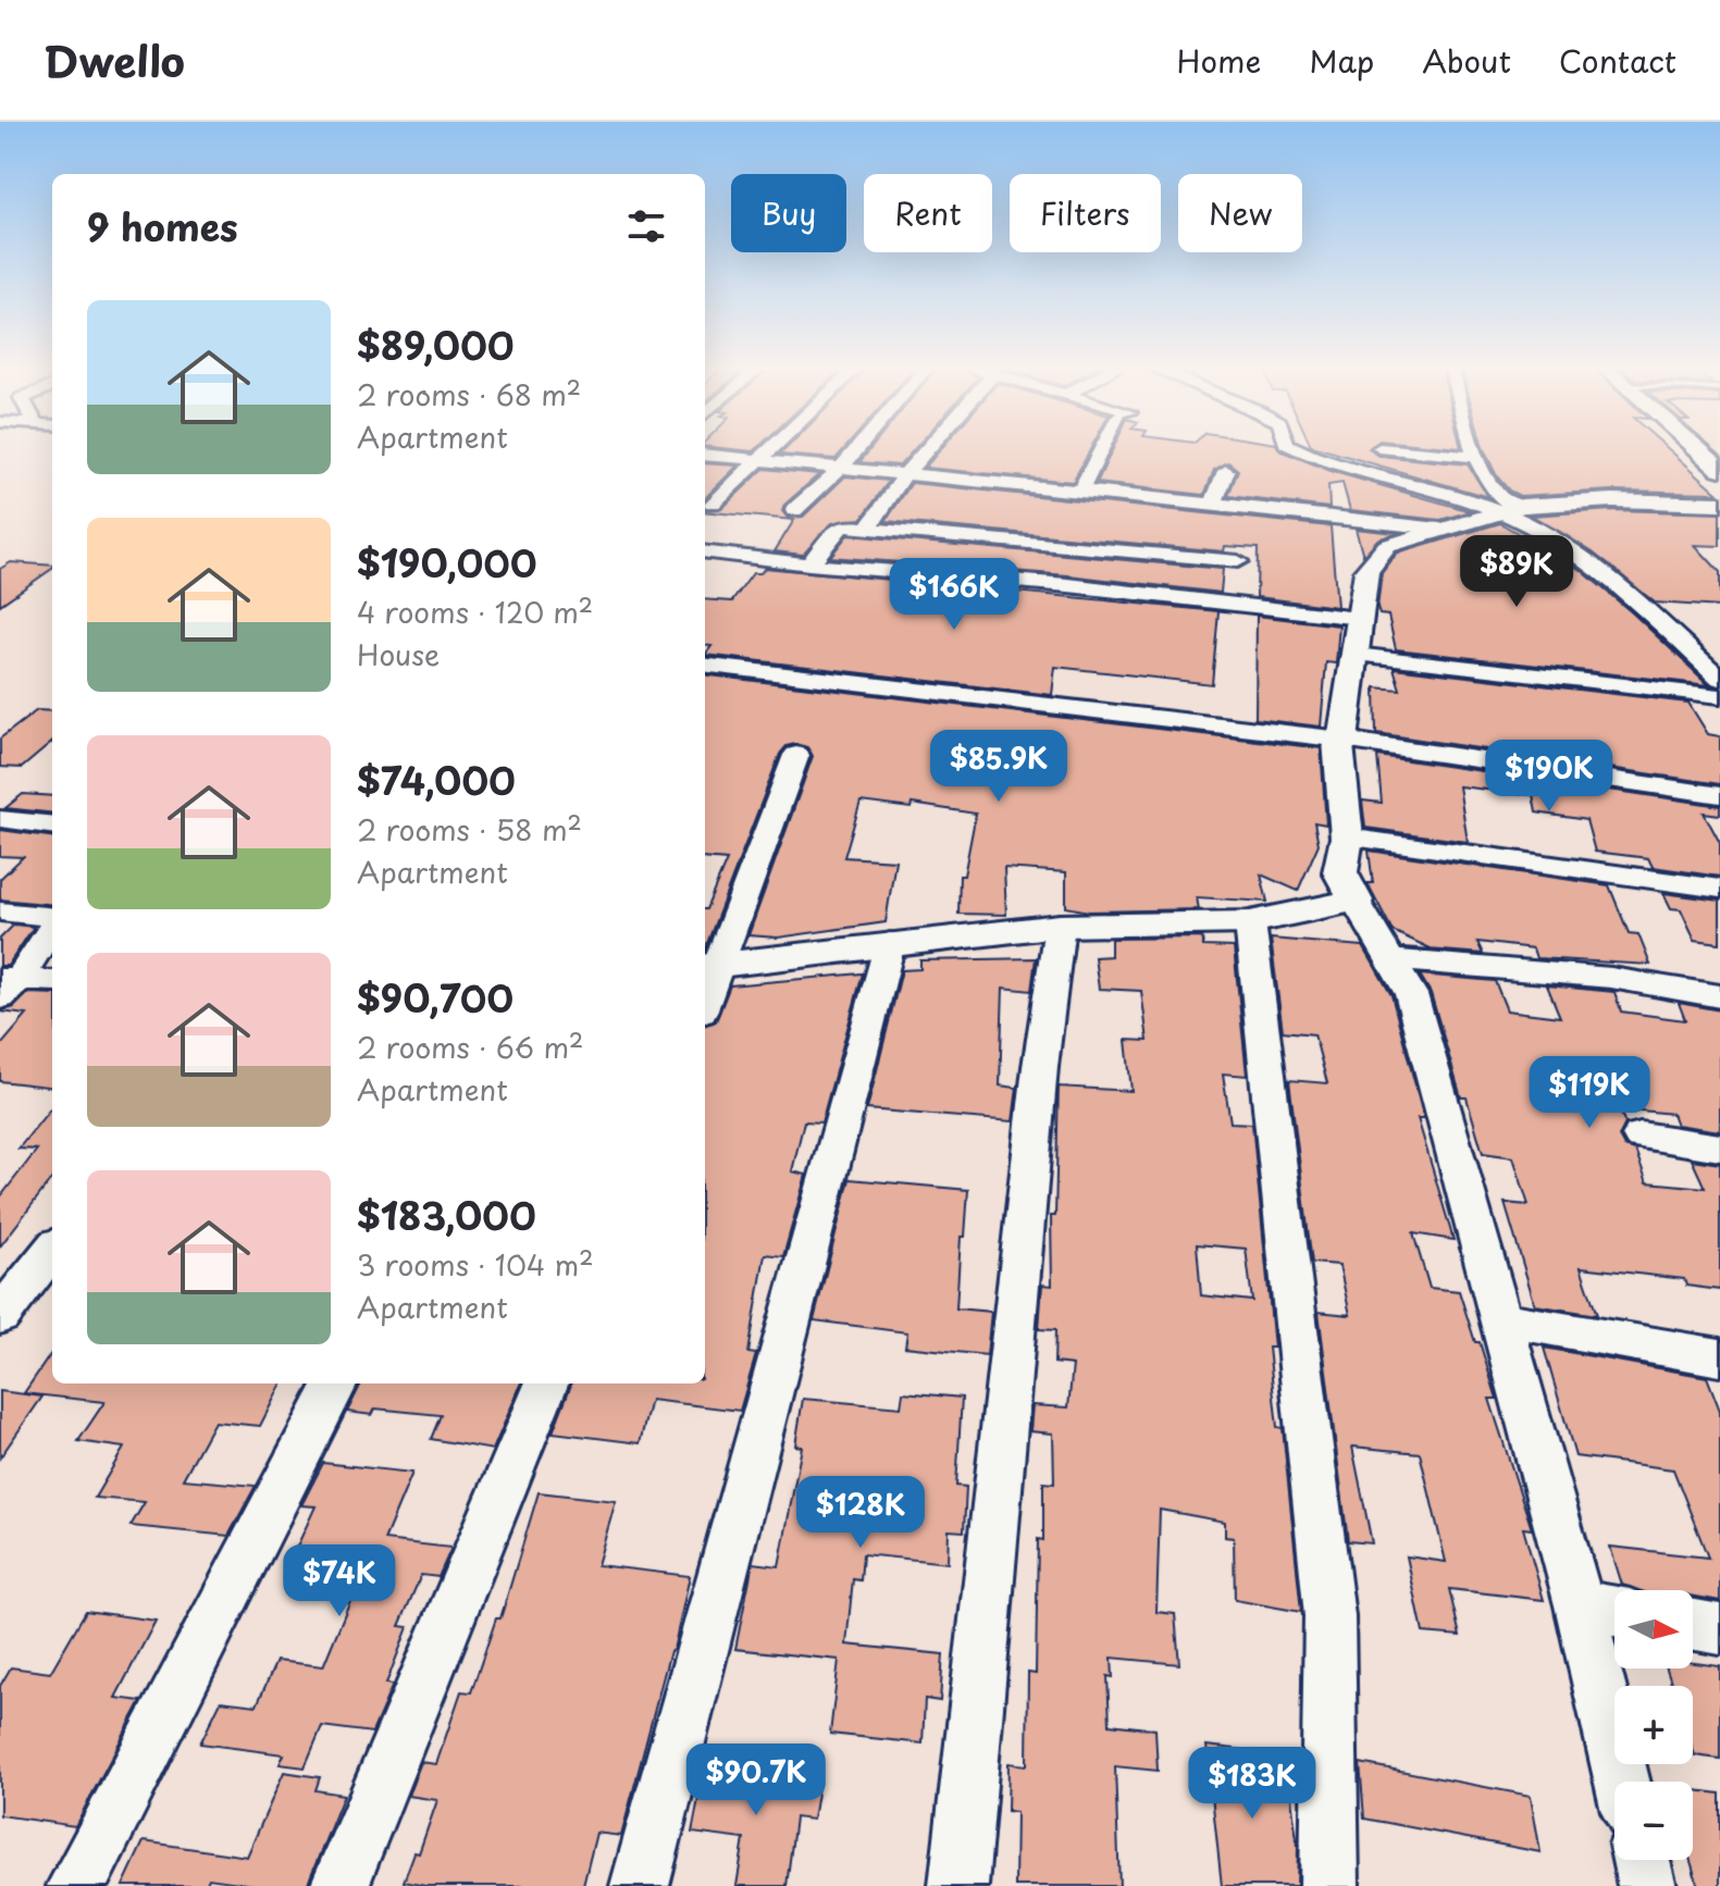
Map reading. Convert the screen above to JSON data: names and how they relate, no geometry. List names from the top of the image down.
{
  "north": "right",
  "page": {
    "header": "Dwello",
    "nav": [
      "Home",
      "Map",
      "About",
      "Contact"
    ],
    "chip": [
      "Buy",
      "Rent",
      "Filters",
      "New"
    ],
    "heading": "9 homes",
    "list": [
      {
        "name": "$89,000",
        "note": "2 rooms · 68 m² · Apartment"
      },
      {
        "name": "$190,000",
        "note": "4 rooms · 120 m² · House"
      },
      {
        "name": "$74,000",
        "note": "2 rooms · 58 m² · Apartment"
      },
      {
        "name": "$90,700",
        "note": "2 rooms · 66 m² · Apartment"
      },
      {
        "name": "$183,000",
        "note": "3 rooms · 104 m² · Apartment"
      }
    ],
    "price": [
      "$89K",
      "$166K",
      "$85.9K",
      "$190K",
      "$119K",
      "$128K",
      "$74K",
      "$90.7K",
      "$183K"
    ],
    "map_buttons": ["+", "−"]
  }
}
